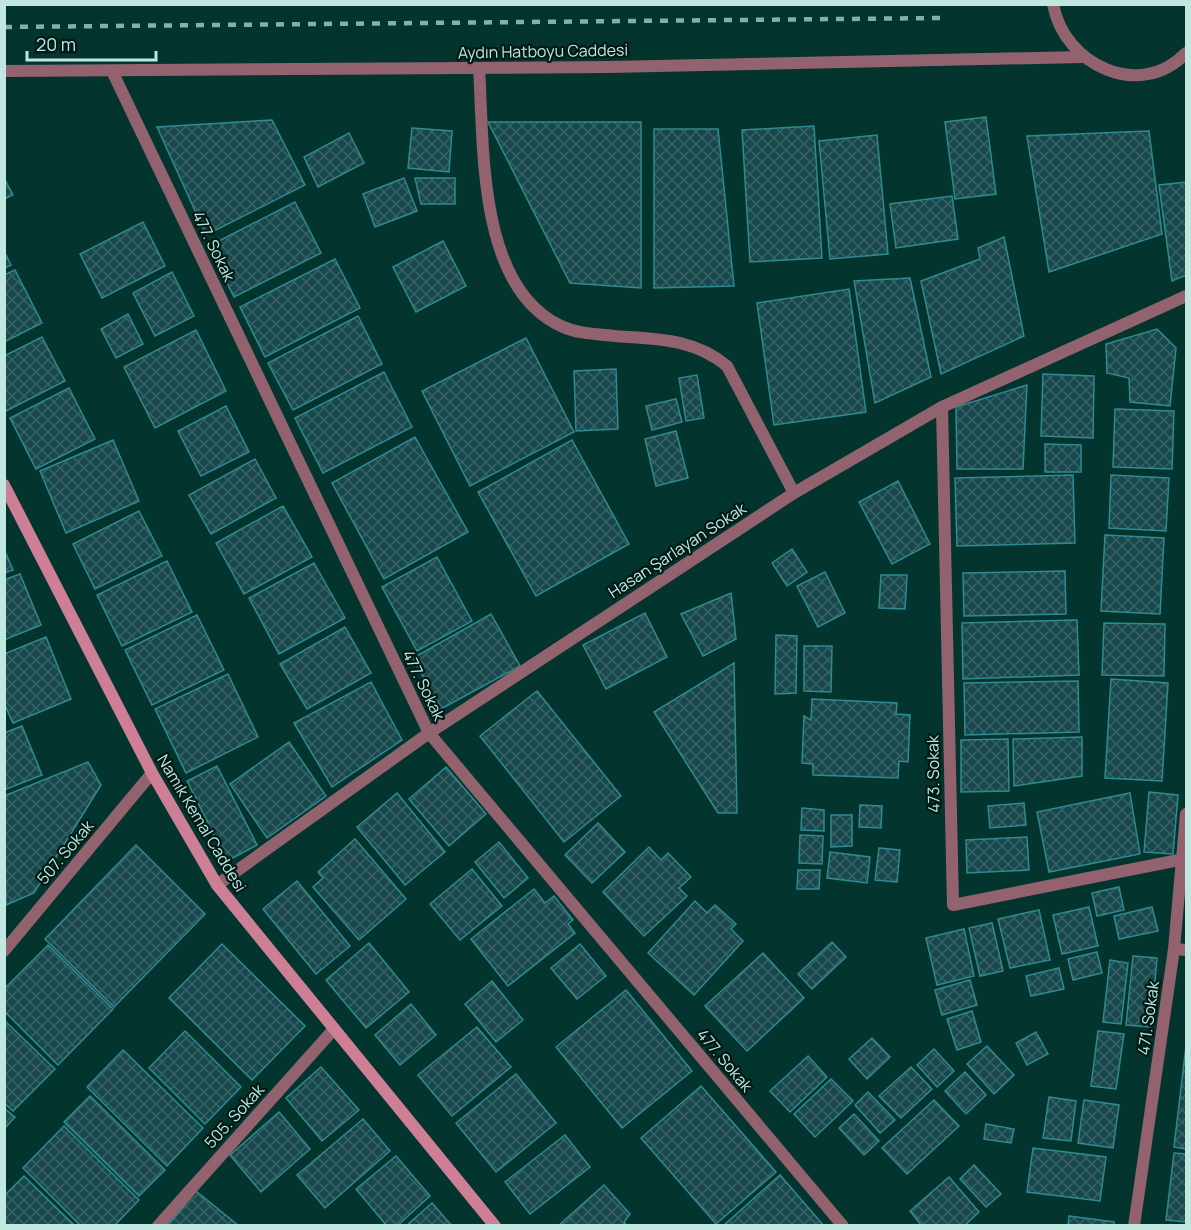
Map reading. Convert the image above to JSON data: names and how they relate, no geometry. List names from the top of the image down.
{
  "streets": {
    "main road": ["Namık Kemal Caddesi"],
    "street": [
      "Aydın Hatboyu Caddesi",
      "477. Sokak",
      "Hasan Şarlayan Sokak",
      "473. Sokak",
      "507. Sokak",
      "471. Sokak",
      "505. Sokak"
    ]
  },
  "crossings": [
    ["Aydın Hatboyu Caddesi", "477. Sokak"],
    ["477. Sokak", "Hasan Şarlayan Sokak"],
    ["Hasan Şarlayan Sokak", "473. Sokak"],
    ["Hasan Şarlayan Sokak", "Namık Kemal Caddesi"],
    ["473. Sokak", "471. Sokak"],
    ["Namık Kemal Caddesi", "507. Sokak"],
    ["Namık Kemal Caddesi", "505. Sokak"]
  ],
  "scale_bar": "20 m"
}
